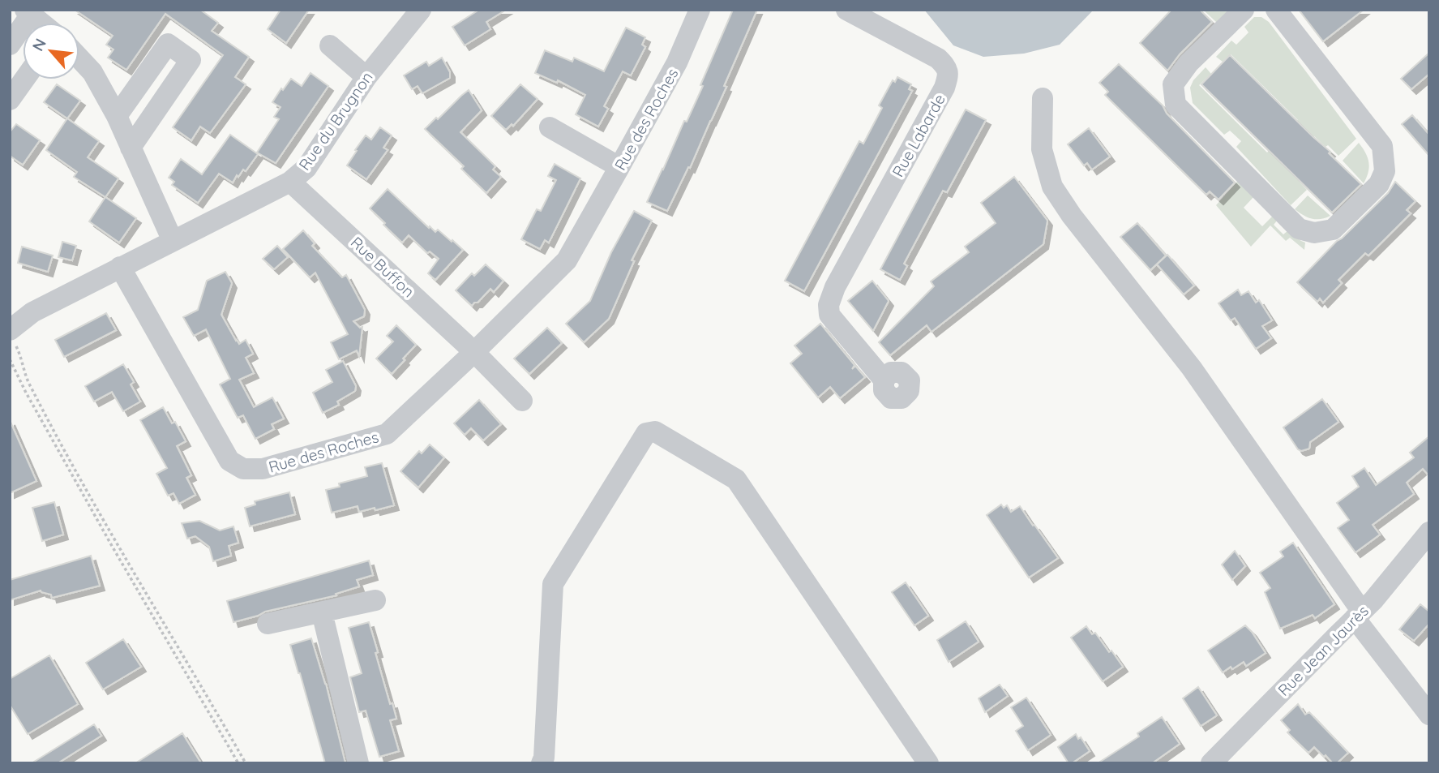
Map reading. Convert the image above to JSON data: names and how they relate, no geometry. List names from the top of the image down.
{
  "streets": {
    "street": [
      "Rue des Roches",
      "Rue du Brugnon",
      "Rue Labarde",
      "Rue Buffon",
      "Rue Jean Jaurès"
    ]
  },
  "crossings": [
    ["Rue des Roches", "Rue du Brugnon"],
    ["Rue des Roches", "Rue Buffon"],
    ["Rue du Brugnon", "Rue Buffon"]
  ],
  "north": "top left"
}
